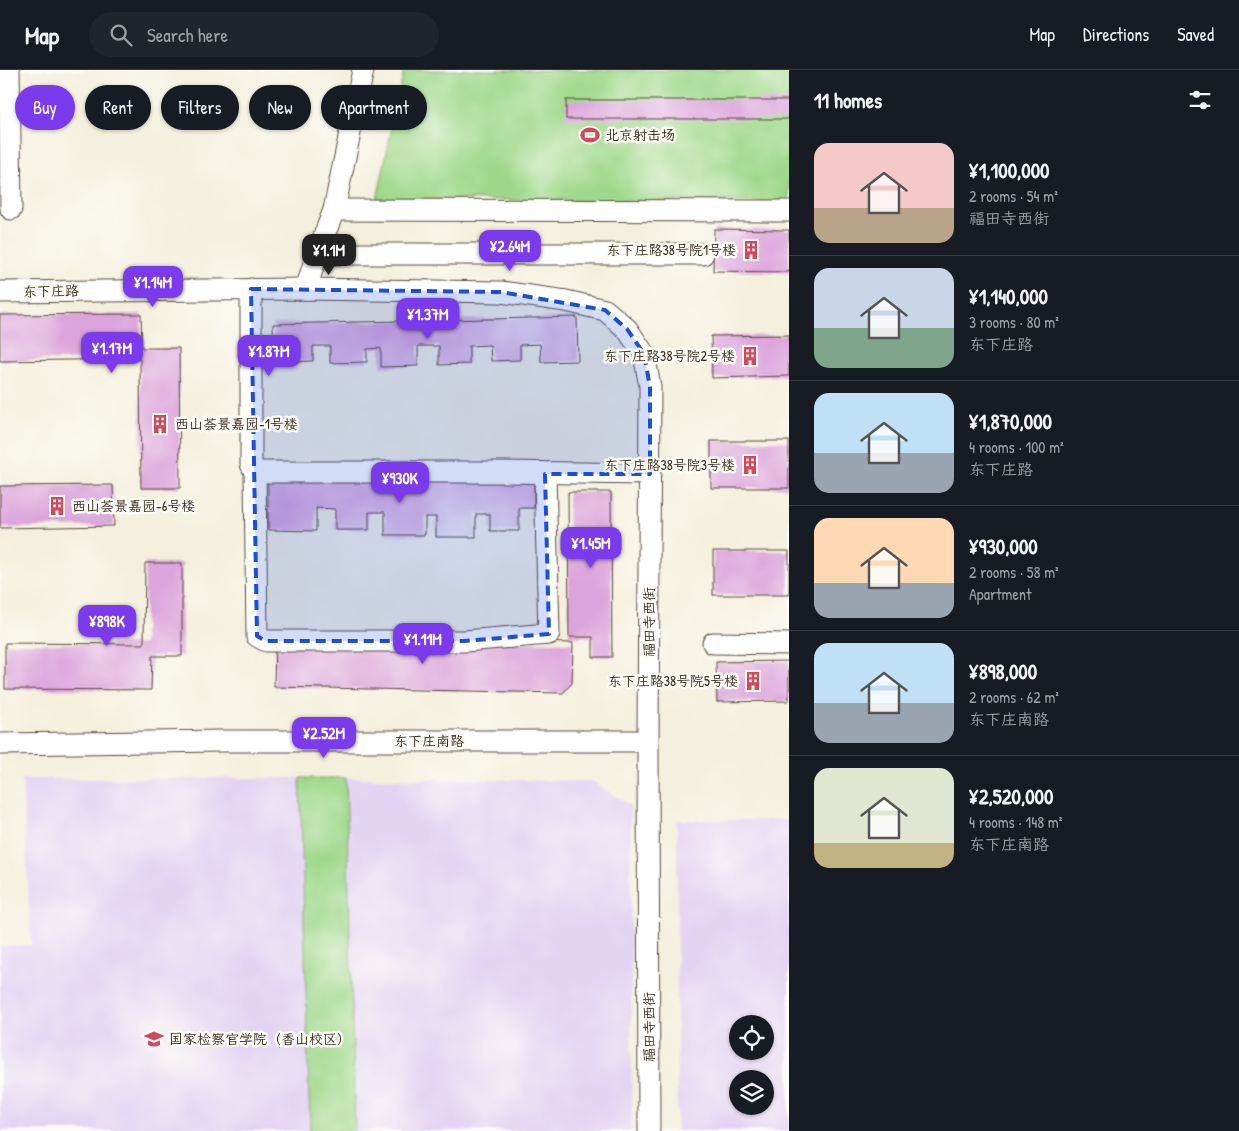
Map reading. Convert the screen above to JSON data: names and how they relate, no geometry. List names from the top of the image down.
{
  "streets": {
    "street": ["东下庄路", "福田寺西街", "东下庄南路"]
  },
  "crossings": [
    ["东下庄路", "福田寺西街"],
    ["福田寺西街", "东下庄南路"]
  ],
  "places": {
    "sports": ["北京射击场"],
    "building": [
      "东下庄路38号院1号楼",
      "东下庄路38号院2号楼",
      "西山荟景嘉园-1号楼",
      "东下庄路38号院3号楼",
      "西山荟景嘉园-6号楼",
      "东下庄路38号院5号楼"
    ],
    "school or university": ["国家检察官学院（香山校区）"]
  },
  "page": {
    "header": "Map",
    "search": "Search here",
    "nav": ["Map", "Directions", "Saved"],
    "heading": "11 homes",
    "chip": [
      "Buy",
      "Rent",
      "Filters",
      "New",
      "Apartment"
    ],
    "list": [
      {
        "name": "¥1,100,000",
        "note": "2 rooms · 54 m² · 福田寺西街"
      },
      {
        "name": "¥1,140,000",
        "note": "3 rooms · 80 m² · 东下庄路"
      },
      {
        "name": "¥1,870,000",
        "note": "4 rooms · 100 m² · 东下庄路"
      },
      {
        "name": "¥930,000",
        "note": "2 rooms · 58 m² · Apartment"
      },
      {
        "name": "¥898,000",
        "note": "2 rooms · 62 m² · 东下庄南路"
      },
      {
        "name": "¥2,520,000",
        "note": "4 rooms · 148 m² · 东下庄南路"
      }
    ],
    "price": [
      "¥2.64M",
      "¥1.1M",
      "¥1.14M",
      "¥1.37M",
      "¥1.17M",
      "¥1.87M",
      "¥930K",
      "¥1.45M",
      "¥898K",
      "¥1.11M",
      "¥2.52M"
    ]
  }
}
